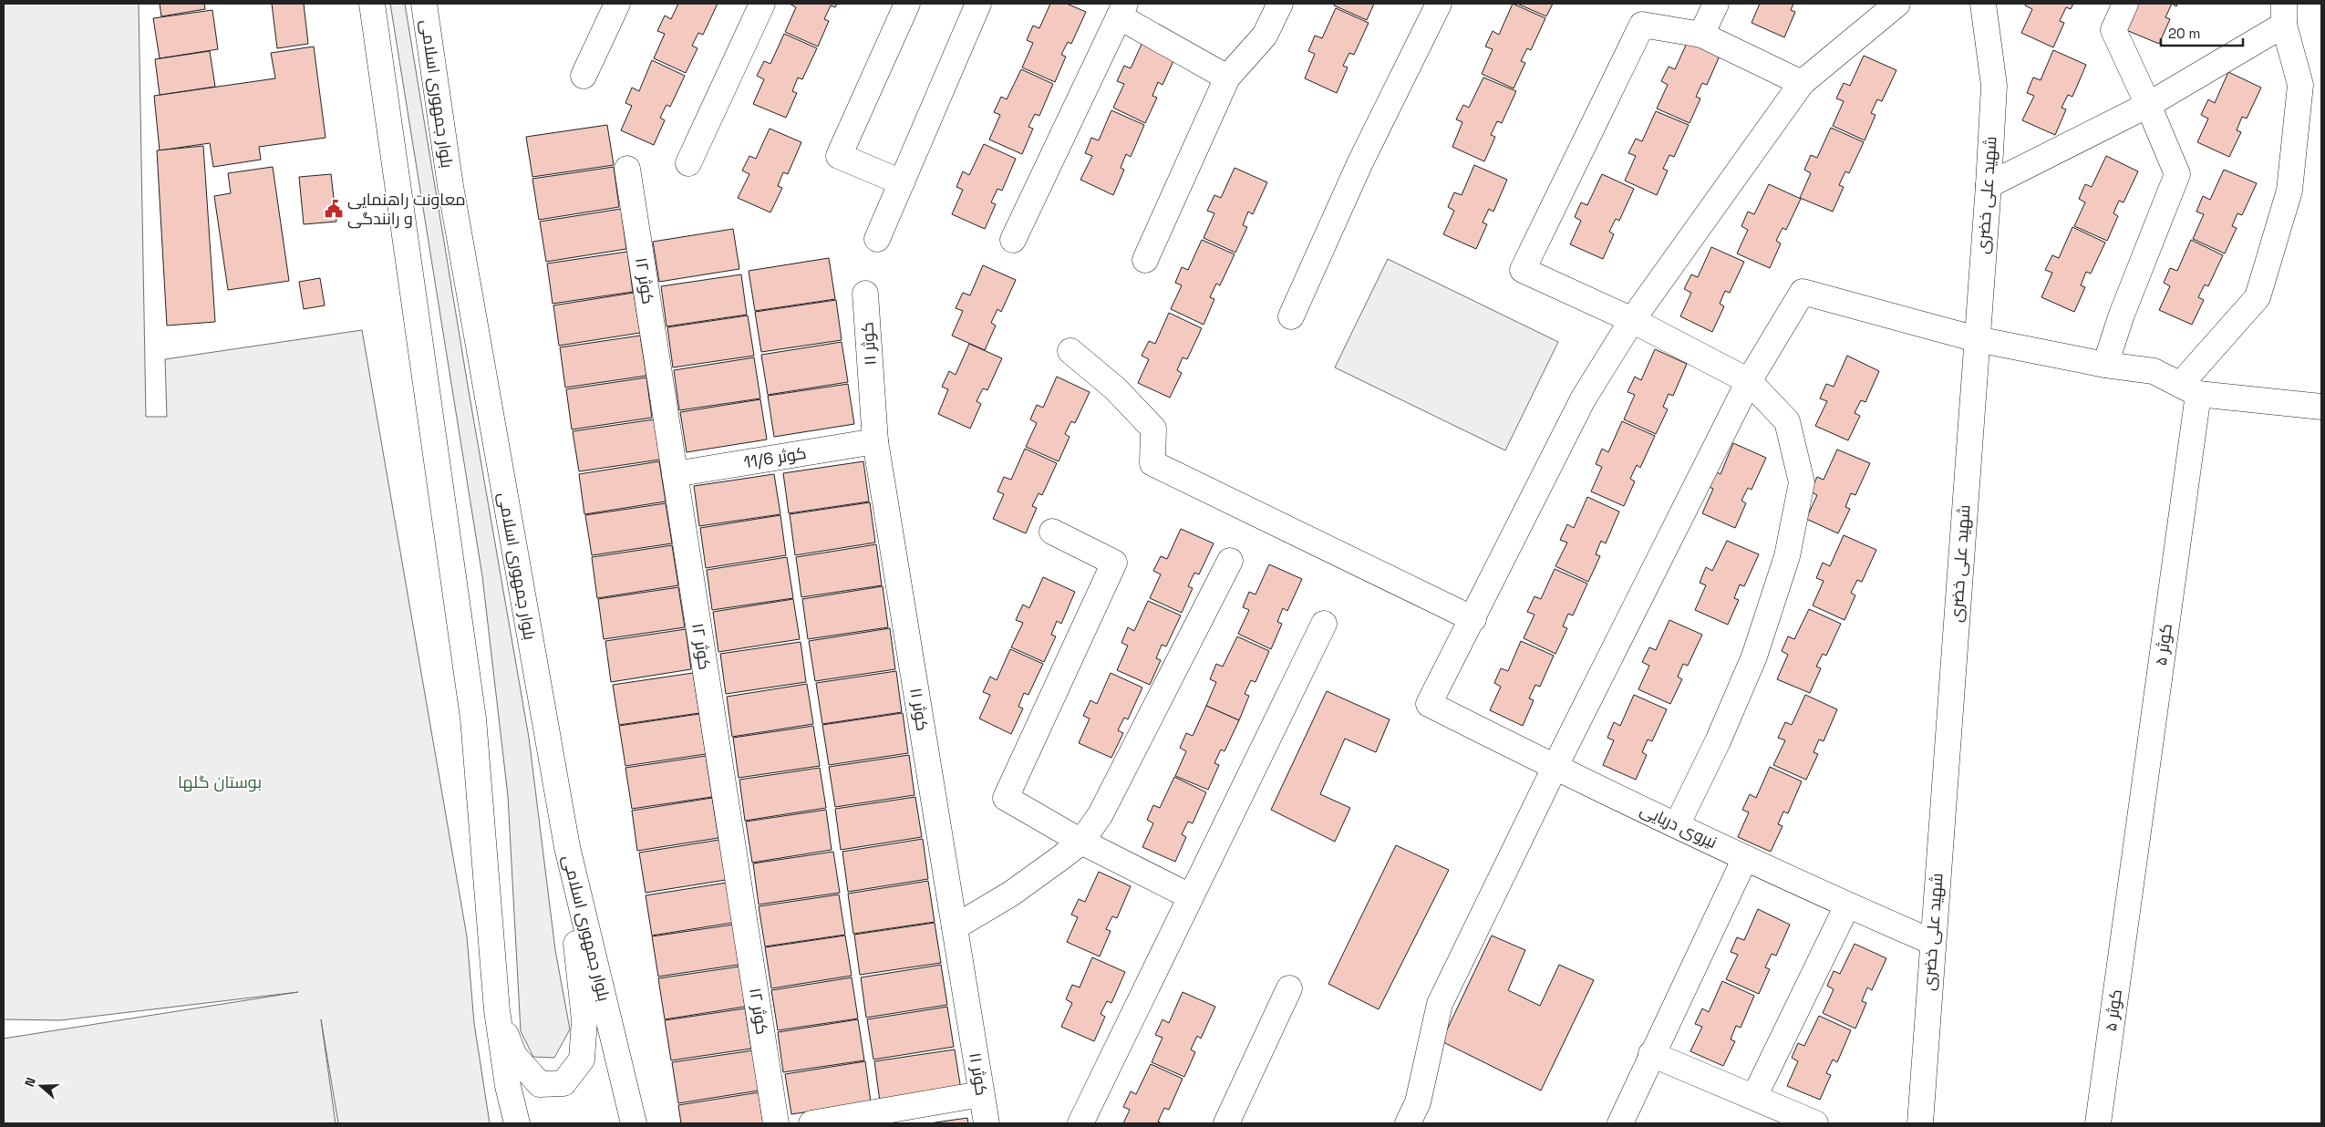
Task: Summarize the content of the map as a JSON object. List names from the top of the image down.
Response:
{
  "streets": {
    "street": [
      "بلوار جمهوری اسلامی",
      "شهید علی خضری",
      "کوثر ۱۲",
      "کوثر ۱۱",
      "کوثر 11/6",
      "کوثر ۵",
      "نیروی دریایی"
    ]
  },
  "crossings": [
    ["شهید علی خضری", "نیروی دریایی"],
    ["کوثر ۱۲", "کوثر 11/6"],
    ["کوثر ۱۱", "کوثر 11/6"]
  ],
  "parks": ["بوستان گلها"],
  "places": {
    "public building": ["معاونت راهنمایی و رانندگی"]
  },
  "scale_bar": "20 m",
  "north": "left"
}
